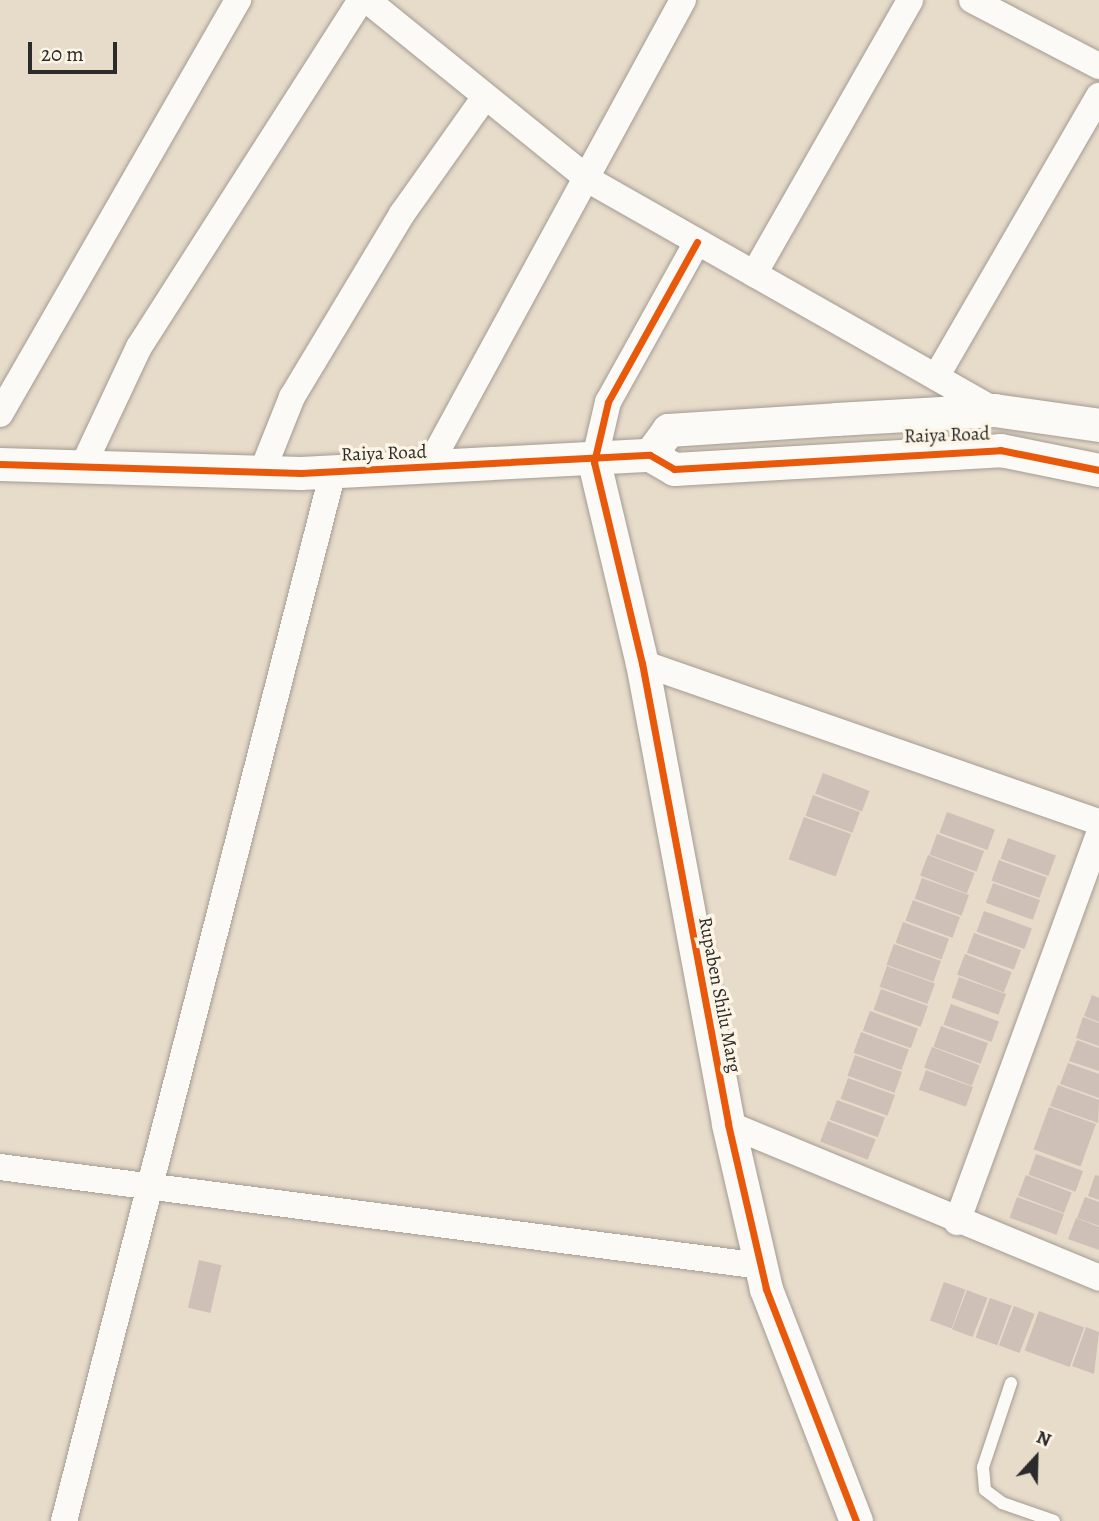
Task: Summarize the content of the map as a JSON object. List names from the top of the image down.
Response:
{
  "streets": {
    "street": ["Raiya Road", "Rupaben Shilu Marg"]
  },
  "crossings": [
    ["Raiya Road", "Rupaben Shilu Marg"]
  ],
  "scale_bar": "20 m",
  "north": "top"
}
